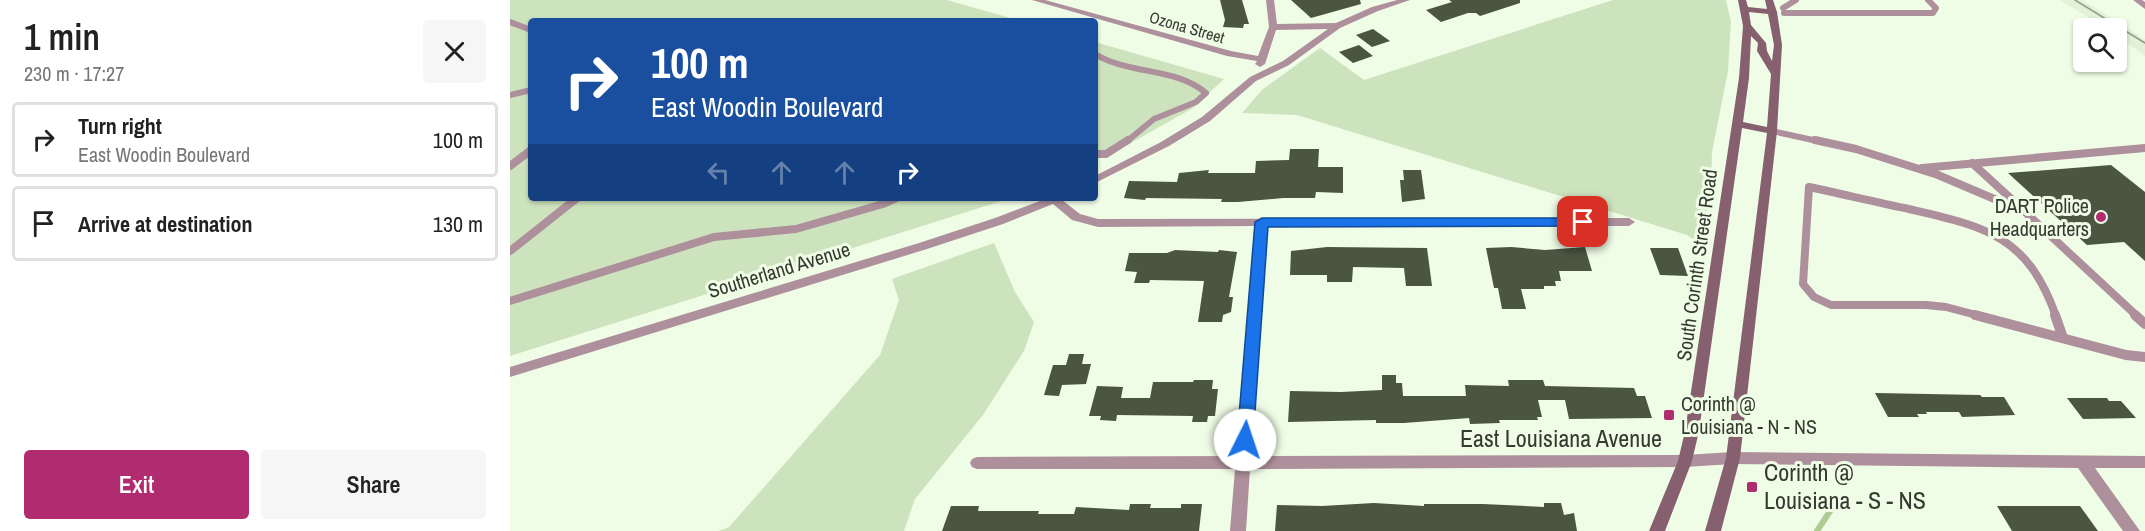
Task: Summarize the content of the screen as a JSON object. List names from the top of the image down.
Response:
{
  "streets": {
    "main road": ["South Corinth Street Road"],
    "street": ["Ozona Street", "Southerland Avenue", "East Louisiana Avenue"]
  },
  "crossings": [
    ["South Corinth Street Road", "East Louisiana Avenue"]
  ],
  "places": {
    "other": ["DART Police Headquarters"],
    "transit": ["Corinth @ Louisiana - N - NS", "Corinth @ Louisiana - S - NS"]
  },
  "page": {
    "heading": ["1 min", "230 m · 17:27"],
    "turn": ["100 m", "East Woodin Boulevard"],
    "list": [
      {
        "name": "Turn right",
        "note": "East Woodin Boulevard",
        "value": "100 m"
      },
      {
        "name": "Arrive at destination",
        "value": "130 m"
      }
    ],
    "buttons": ["Exit", "Share"]
  }
}
